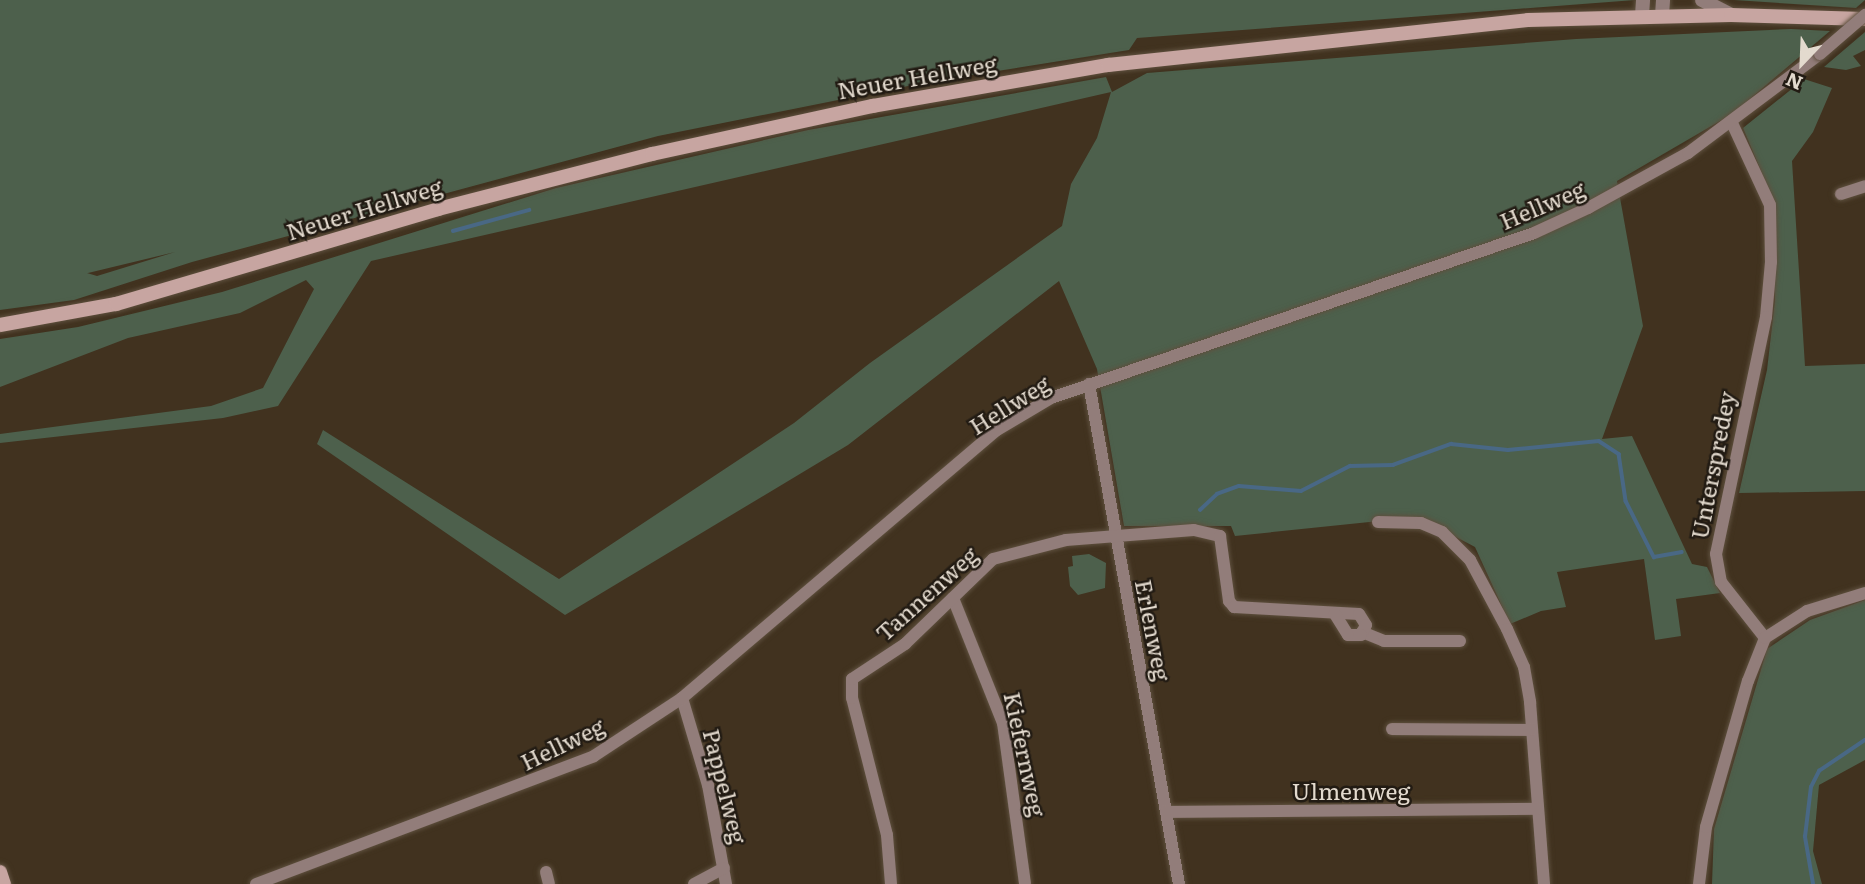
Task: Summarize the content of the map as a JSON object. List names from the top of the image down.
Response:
{
  "streets": {
    "main road": ["Neuer Hellweg"],
    "street": [
      "Hellweg",
      "Unterspredey",
      "Tannenweg",
      "Erlenweg",
      "Kiefernweg",
      "Pappelweg",
      "Ulmenweg"
    ]
  },
  "crossings": [
    ["Neuer Hellweg", "Hellweg"],
    ["Hellweg", "Unterspredey"],
    ["Hellweg", "Erlenweg"],
    ["Hellweg", "Pappelweg"],
    ["Tannenweg", "Erlenweg"],
    ["Tannenweg", "Kiefernweg"],
    ["Erlenweg", "Ulmenweg"]
  ],
  "north": "bottom left"
}
